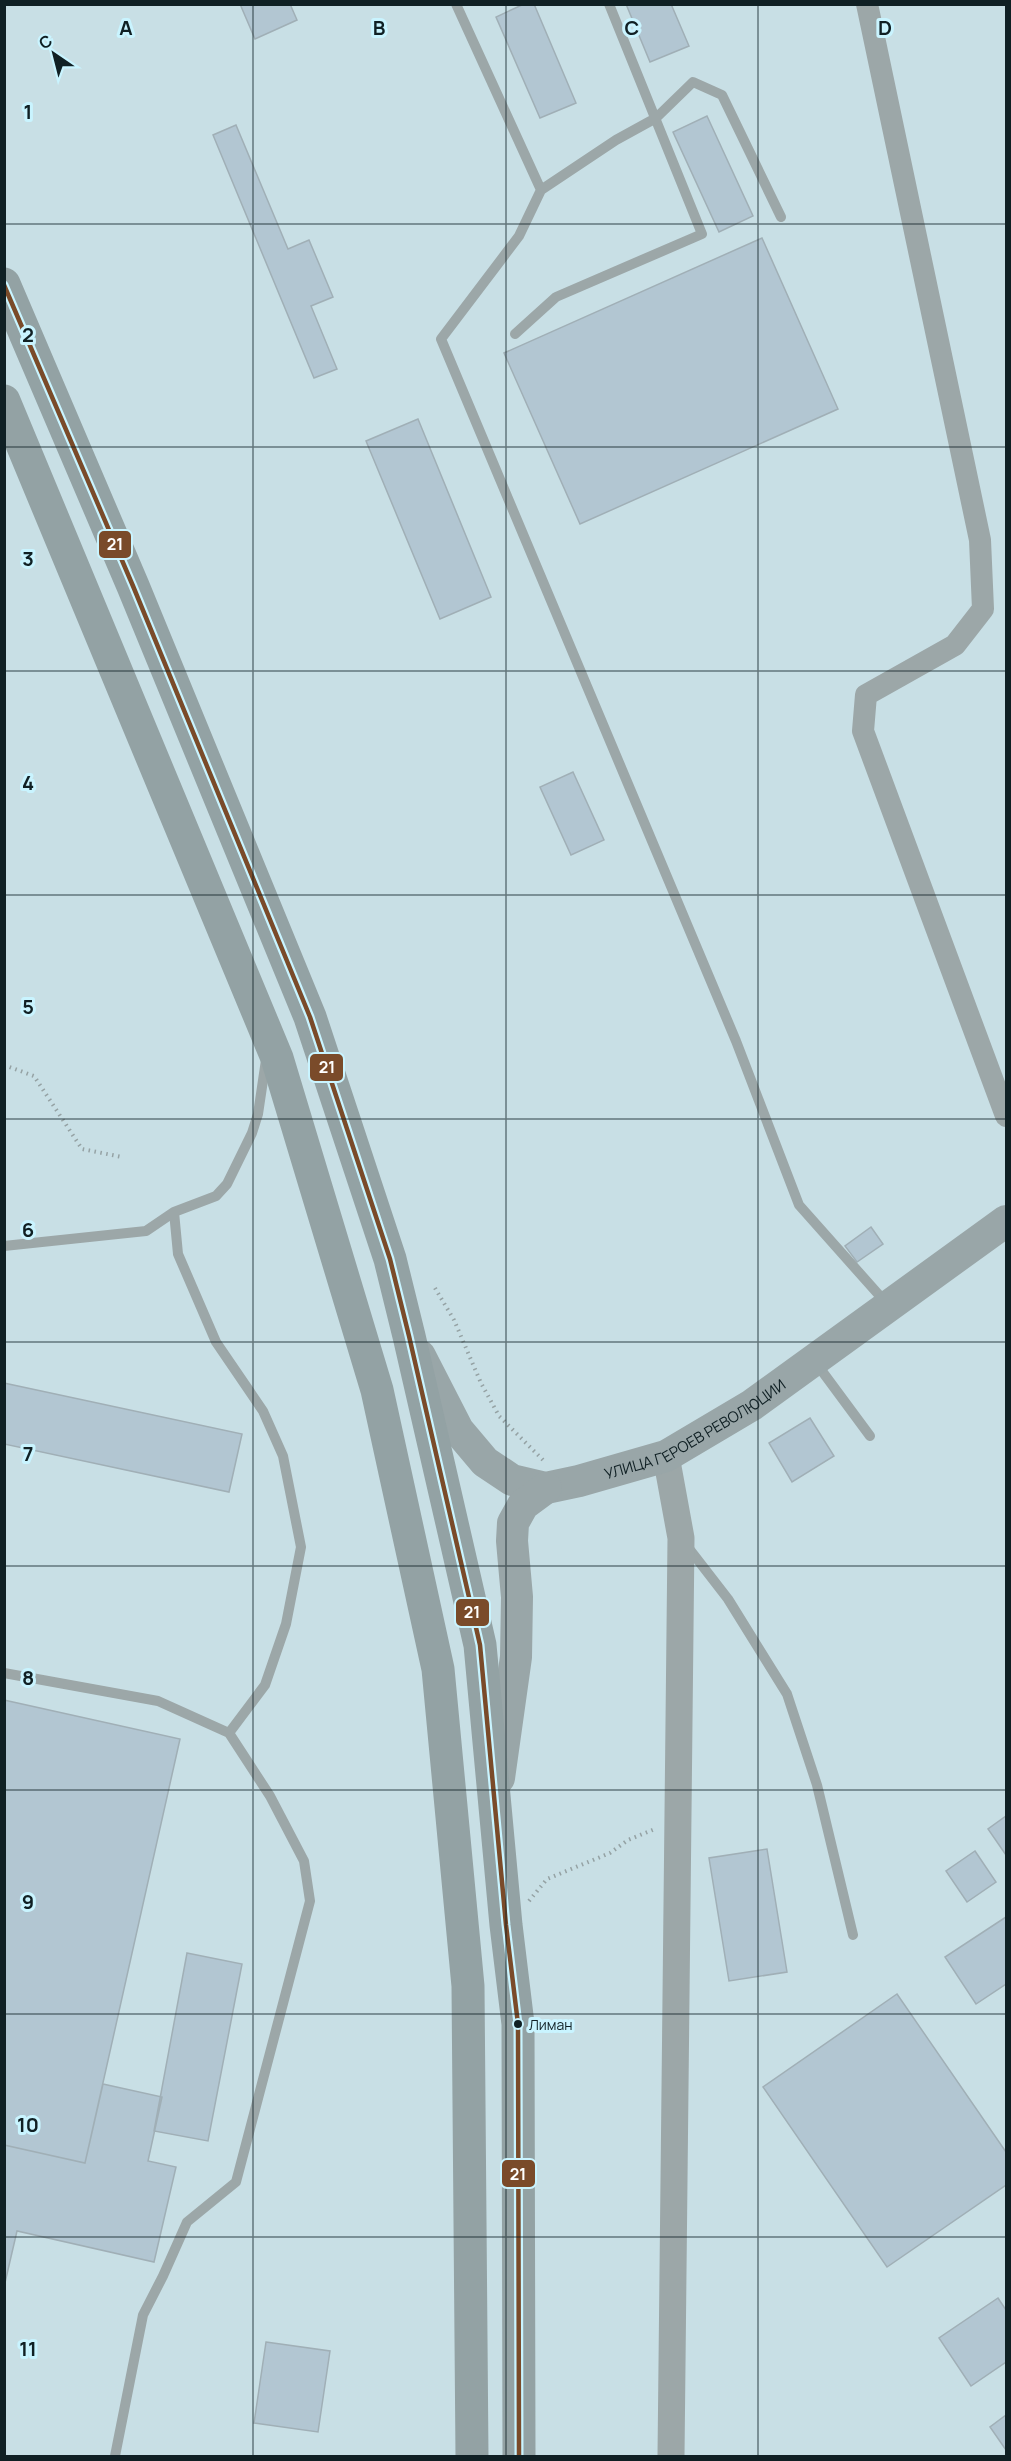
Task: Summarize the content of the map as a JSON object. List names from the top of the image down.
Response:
{
  "streets": {
    "main road": ["УЛИЦА ГЕРОЕВ РЕВОЛЮЦИИ"]
  },
  "places": ["Лиман"],
  "lines": ["transit line 21"],
  "north": "top left",
  "grid": {
    "columns": [
      "A",
      "B",
      "C",
      "D"
    ],
    "rows": [
      "1",
      "2",
      "3",
      "4",
      "5",
      "6",
      "7",
      "8",
      "9",
      "10",
      "11"
    ]
  }
}
